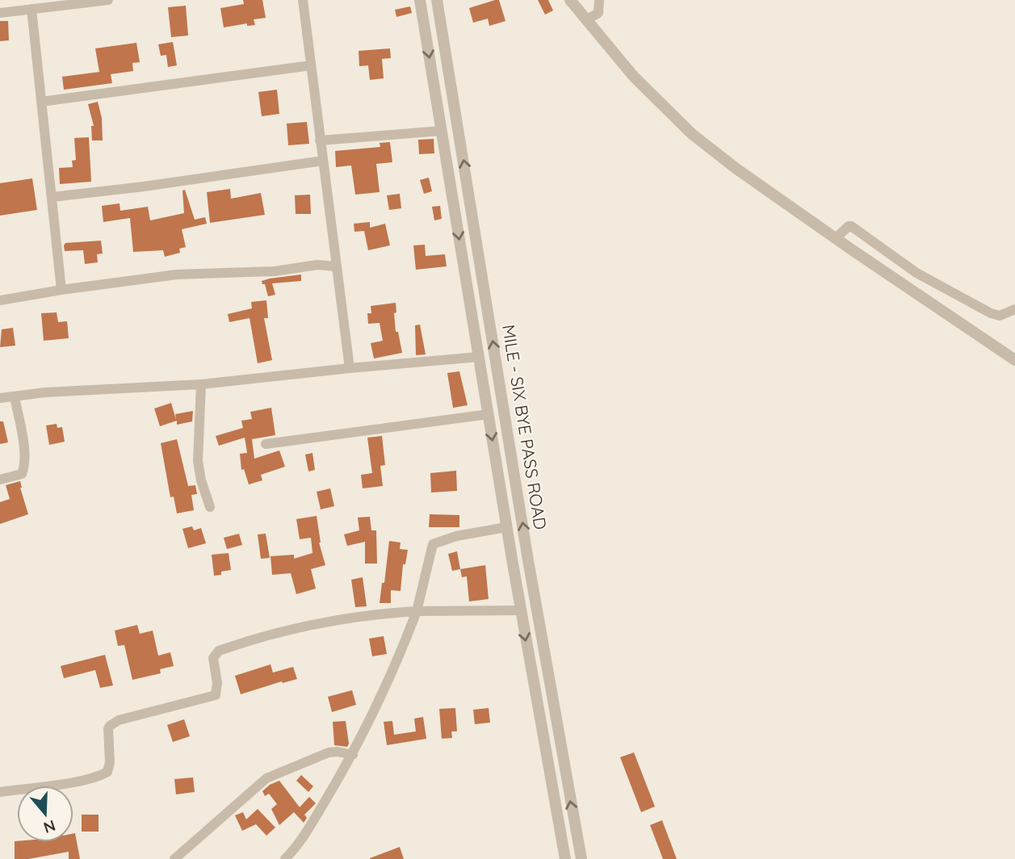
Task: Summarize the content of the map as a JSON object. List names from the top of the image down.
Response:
{
  "streets": {
    "street": ["MILE - SIX BYE PASS ROAD"]
  },
  "north": "bottom"
}
